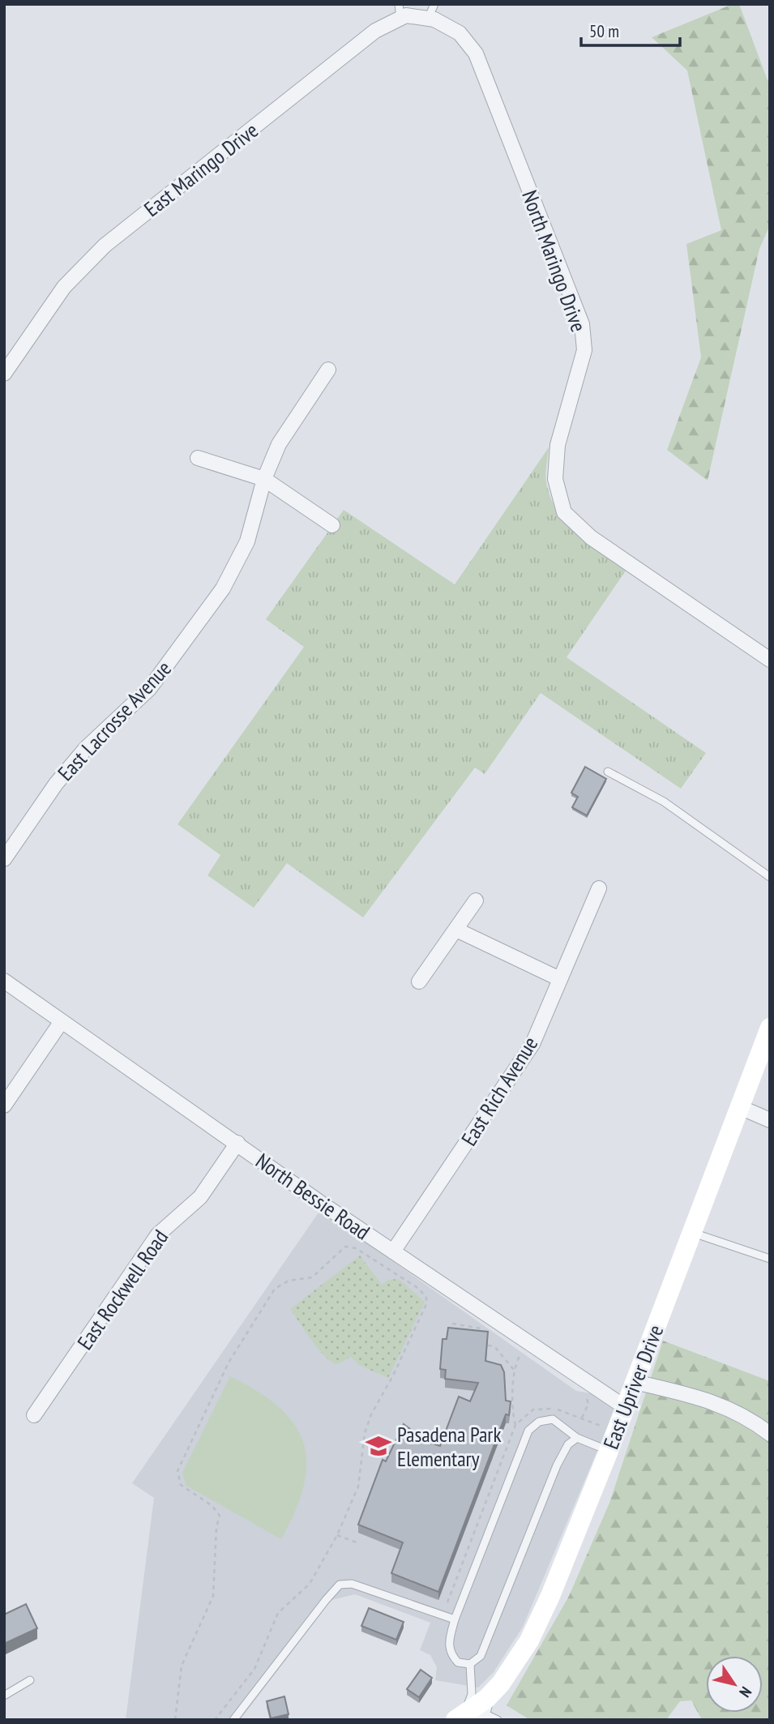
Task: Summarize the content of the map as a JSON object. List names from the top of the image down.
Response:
{
  "streets": {
    "main road": ["East Upriver Drive"],
    "street": [
      "East Maringo Drive",
      "North Maringo Drive",
      "East Lacrosse Avenue",
      "East Rich Avenue",
      "North Bessie Road",
      "East Rockwell Road"
    ]
  },
  "crossings": [
    ["East Maringo Drive", "North Maringo Drive"],
    ["East Rich Avenue", "North Bessie Road"],
    ["North Bessie Road", "East Rockwell Road"],
    ["North Bessie Road", "East Upriver Drive"]
  ],
  "places": {
    "school or university": ["Pasadena Park Elementary"]
  },
  "scale_bar": "50 m",
  "north": "bottom right"
}
